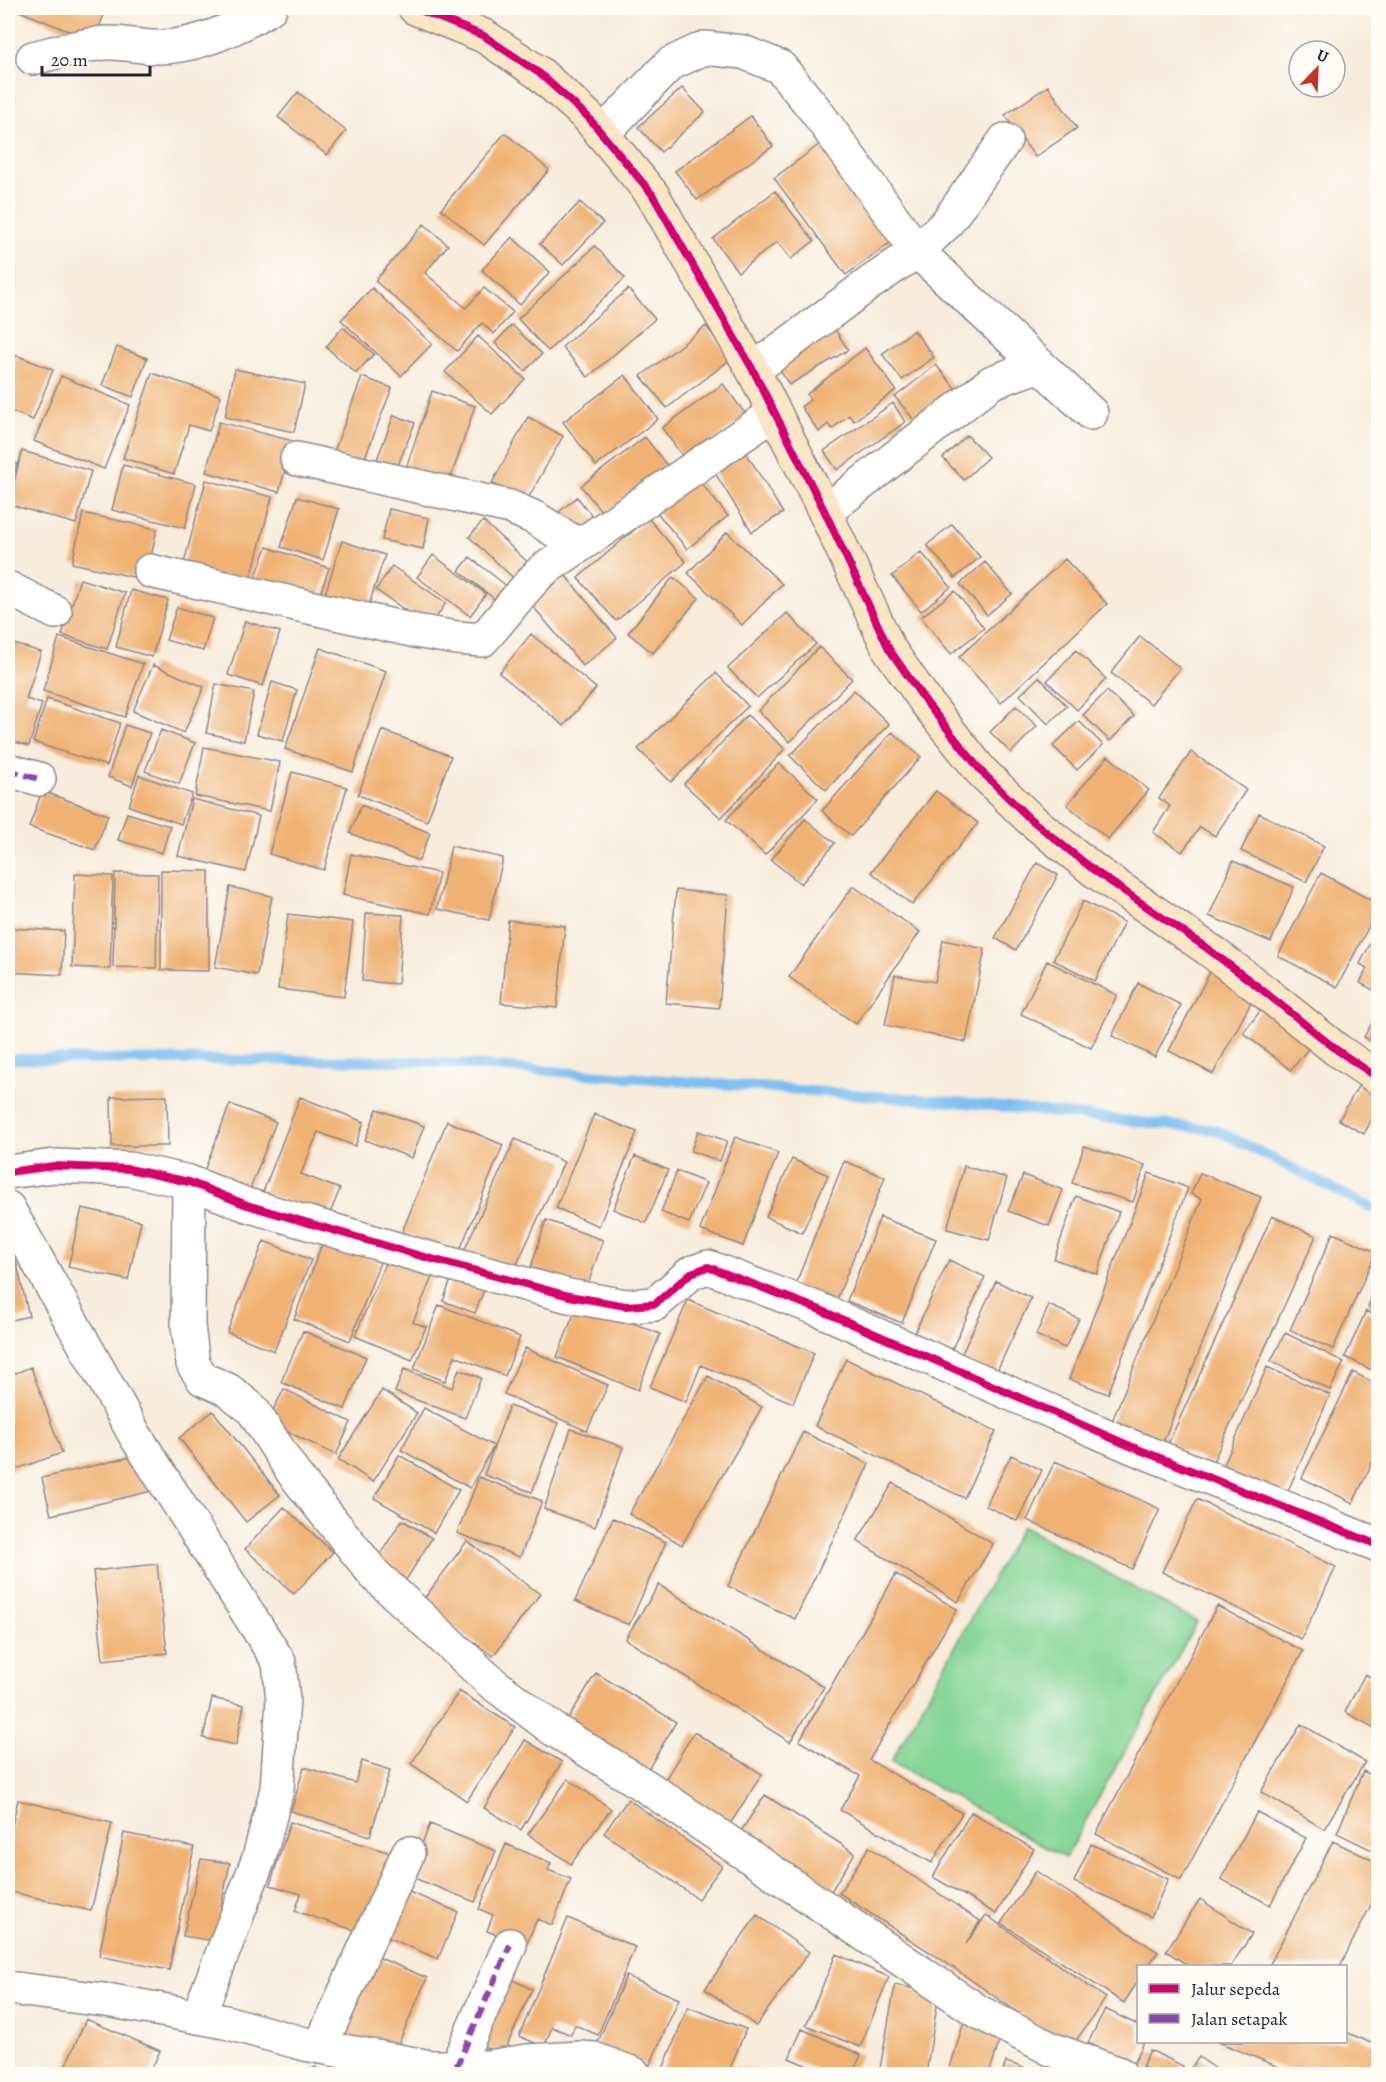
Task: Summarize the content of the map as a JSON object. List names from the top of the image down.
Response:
{
  "legend": ["Jalur sepeda", "Jalan setapak"],
  "scale_bar": "20 m",
  "north": "top right"
}
